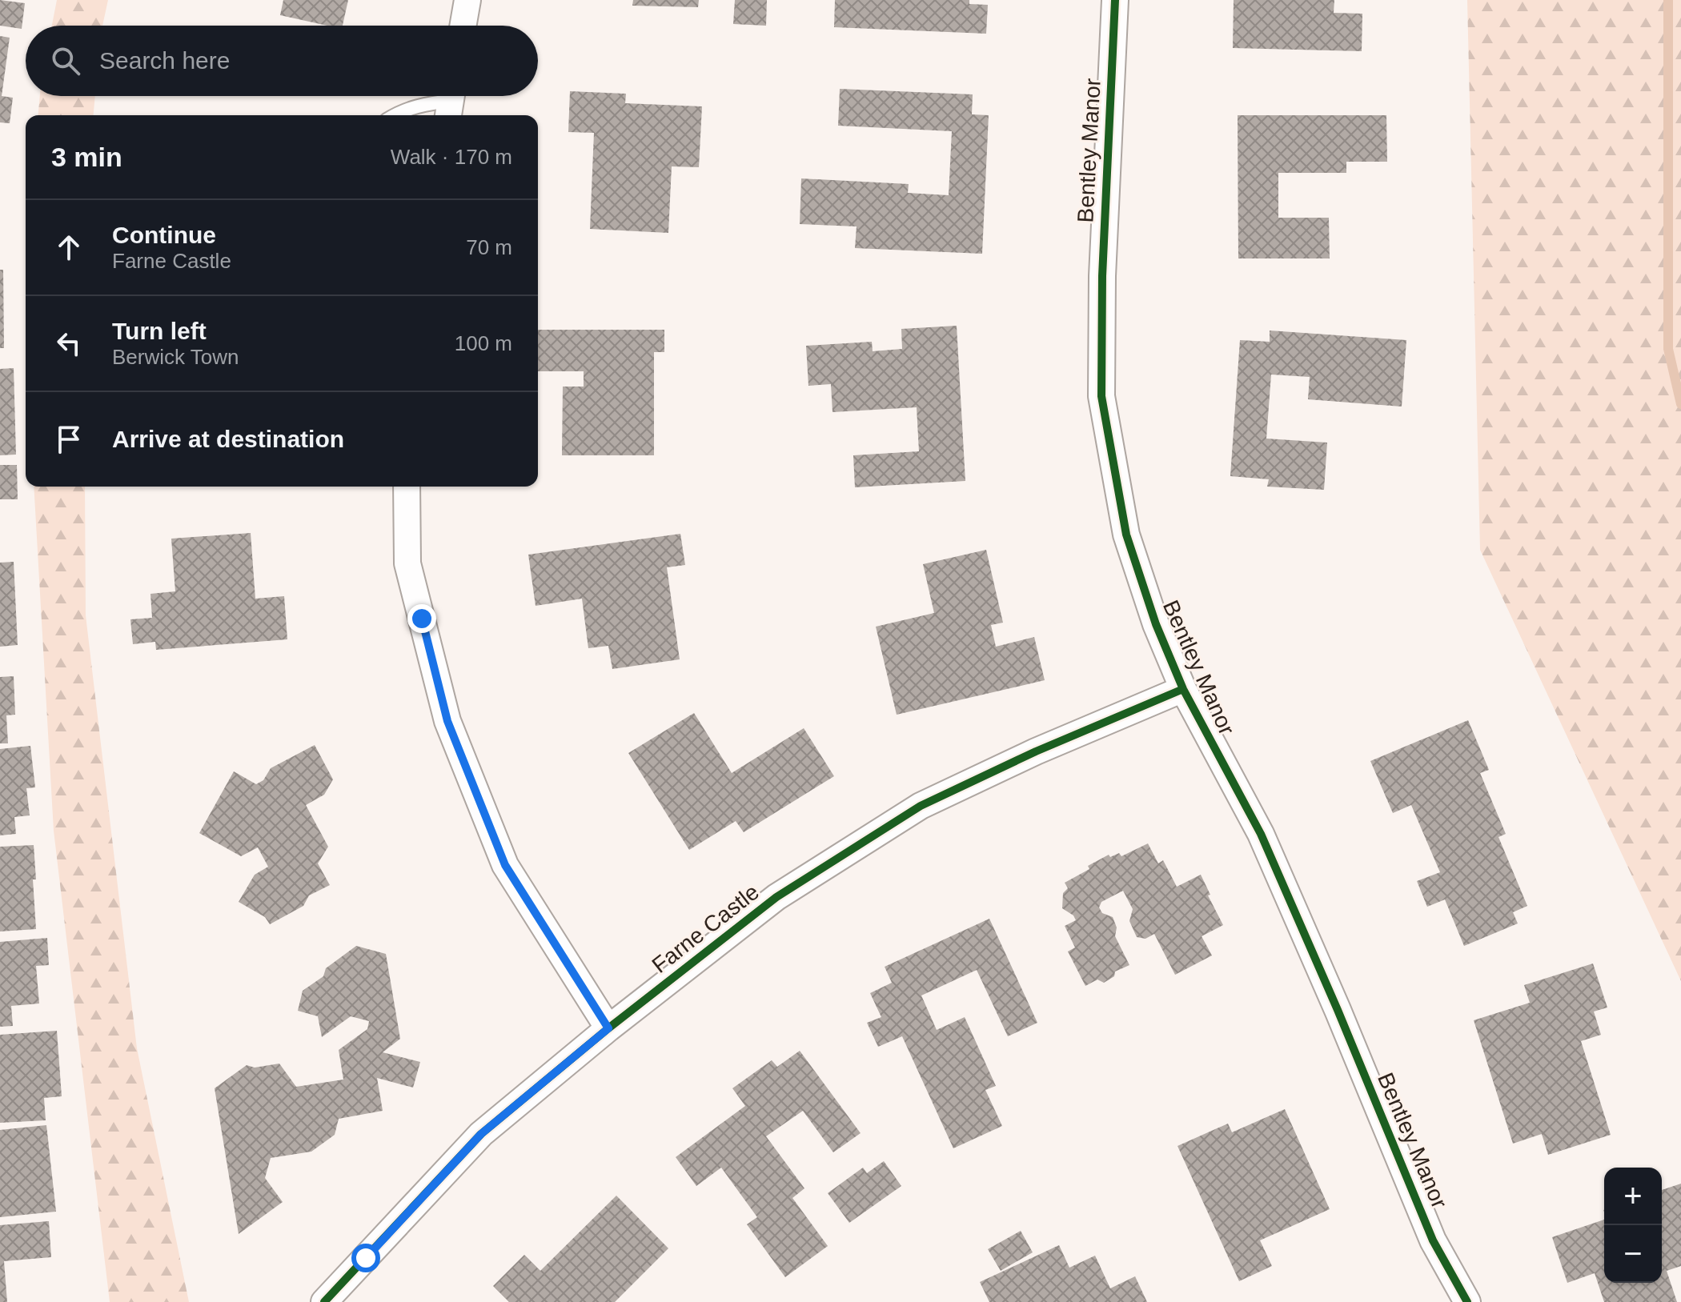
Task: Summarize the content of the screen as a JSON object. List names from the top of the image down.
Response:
{
  "streets": {
    "street": ["Bentley Manor", "Farne Castle"]
  },
  "crossings": [
    ["Bentley Manor", "Farne Castle"]
  ],
  "page": {
    "search": "Search here",
    "heading": ["3 min", "Walk · 170 m"],
    "list": [
      ["Continue", "Farne Castle", "70 m"],
      ["Turn left", "Berwick Town", "100 m"],
      "Arrive at destination"
    ],
    "map_buttons": ["+", "−"]
  }
}
